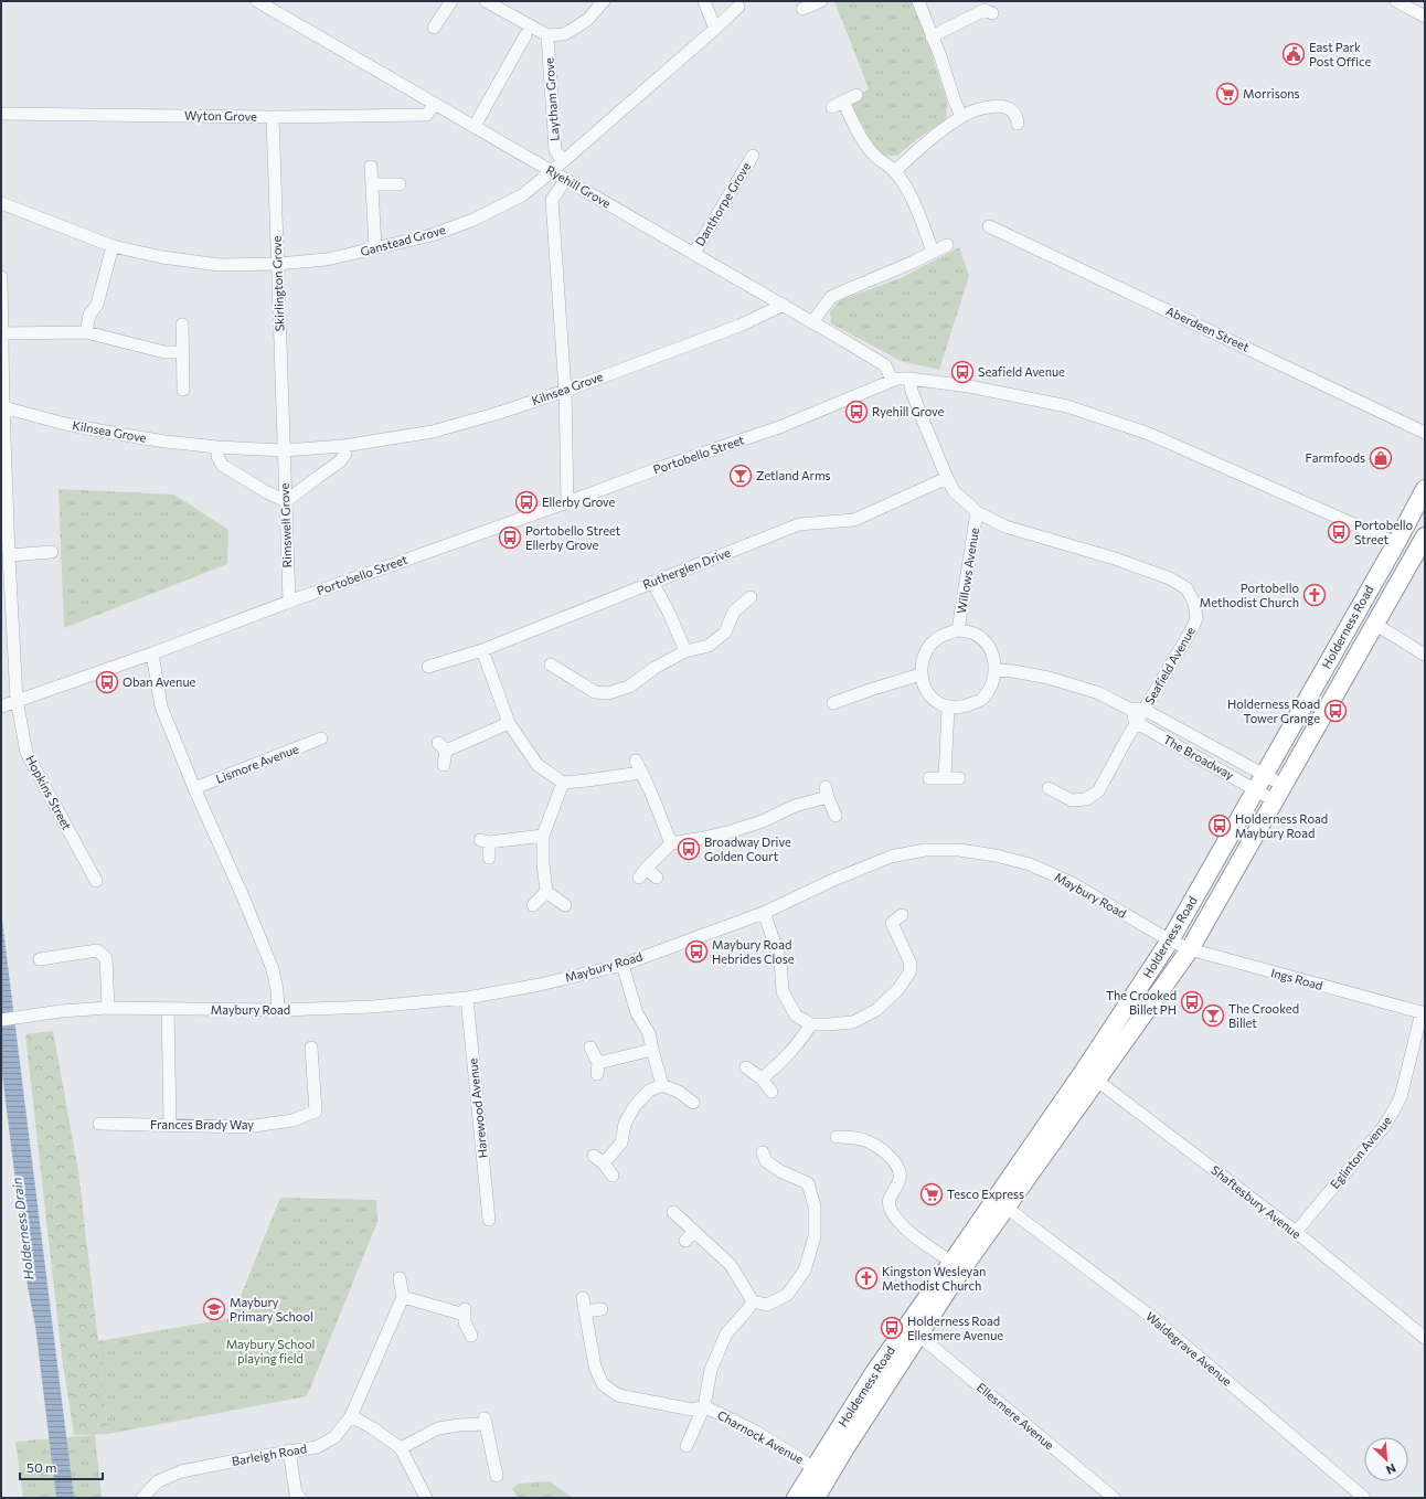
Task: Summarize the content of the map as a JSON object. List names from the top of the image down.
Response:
{
  "streets": {
    "highway": ["Holderness Road"],
    "street": [
      "Laytham Grove",
      "Wyton Grove",
      "Ryehill Grove",
      "Danthorpe Grove",
      "Ganstead Grove",
      "Skirlington Grove",
      "Aberdeen Street",
      "Kilnsea Grove",
      "Portobello Street",
      "Rimswell Grove",
      "Rutherglen Drive",
      "Willows Avenue",
      "Seafield Avenue",
      "The Broadway",
      "Lismore Avenue",
      "Hopkins Street",
      "Maybury Road",
      "Ings Road",
      "Harewood Avenue",
      "Frances Brady Way",
      "Eglinton Avenue",
      "Shaftesbury Avenue",
      "Waldegrave Avenue",
      "Ellesmere Avenue",
      "Charnock Avenue",
      "Barleigh Road"
    ]
  },
  "crossings": [
    ["Laytham Grove", "Ganstead Grove"],
    ["Wyton Grove", "Ryehill Grove"],
    ["Wyton Grove", "Skirlington Grove"],
    ["Ryehill Grove", "Danthorpe Grove"],
    ["Ryehill Grove", "Ganstead Grove"],
    ["Ryehill Grove", "Kilnsea Grove"],
    ["Ryehill Grove", "Portobello Street"],
    ["Ganstead Grove", "Skirlington Grove"],
    ["Skirlington Grove", "Kilnsea Grove"],
    ["Skirlington Grove", "Rimswell Grove"],
    ["Kilnsea Grove", "Rimswell Grove"],
    ["Kilnsea Grove", "Hopkins Street"],
    ["Portobello Street", "Rimswell Grove"],
    ["Portobello Street", "Holderness Road"],
    ["Portobello Street", "Seafield Avenue"],
    ["Portobello Street", "Hopkins Street"],
    ["Rutherglen Drive", "Seafield Avenue"],
    ["Willows Avenue", "Seafield Avenue"],
    ["Willows Avenue", "The Broadway"],
    ["Holderness Road", "The Broadway"],
    ["Holderness Road", "Maybury Road"],
    ["Holderness Road", "Ings Road"],
    ["Holderness Road", "Shaftesbury Avenue"],
    ["Holderness Road", "Waldegrave Avenue"],
    ["Holderness Road", "Ellesmere Avenue"],
    ["Holderness Road", "Charnock Avenue"],
    ["Seafield Avenue", "The Broadway"],
    ["Maybury Road", "Ings Road"],
    ["Maybury Road", "Harewood Avenue"],
    ["Ings Road", "Eglinton Avenue"],
    ["Eglinton Avenue", "Shaftesbury Avenue"]
  ],
  "water": ["Holderness Drain"],
  "parks": ["Maybury School playing field"],
  "places": {
    "public building": ["East Park Post Office"],
    "supermarket": ["Morrisons", "Tesco Express"],
    "bus stop": [
      "Seafield Avenue",
      "Ryehill Grove",
      "Ellerby Grove",
      "Portobello Street",
      "Portobello Street Ellerby Grove",
      "Oban Avenue",
      "Holderness Road Tower Grange",
      "Holderness Road Maybury Road",
      "Broadway Drive Golden Court",
      "Maybury Road Hebrides Close",
      "The Crooked Billet PH",
      "Holderness Road Ellesmere Avenue"
    ],
    "shop": ["Farmfoods"],
    "bar": ["Zetland Arms", "The Crooked Billet"],
    "church": ["Portobello Methodist Church", "Kingston Wesleyan Methodist Church"],
    "school or university": ["Maybury Primary School"]
  },
  "scale_bar": "50 m",
  "north": "bottom right"
}
